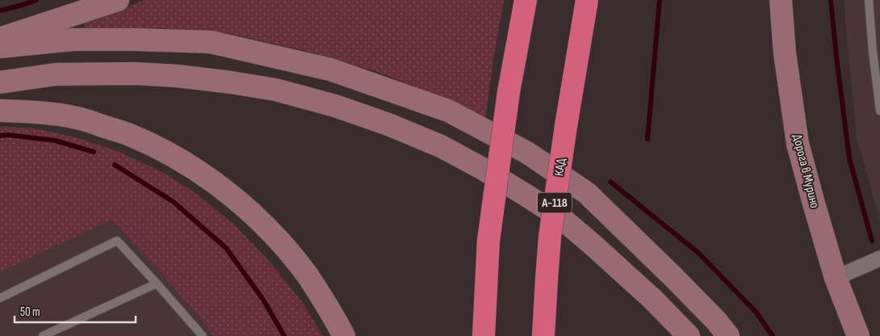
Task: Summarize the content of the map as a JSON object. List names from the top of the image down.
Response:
{
  "streets": {
    "highway": ["КАД", "А-118"],
    "main road": ["Дорога в Мурино"]
  },
  "scale_bar": "50 m"
}
